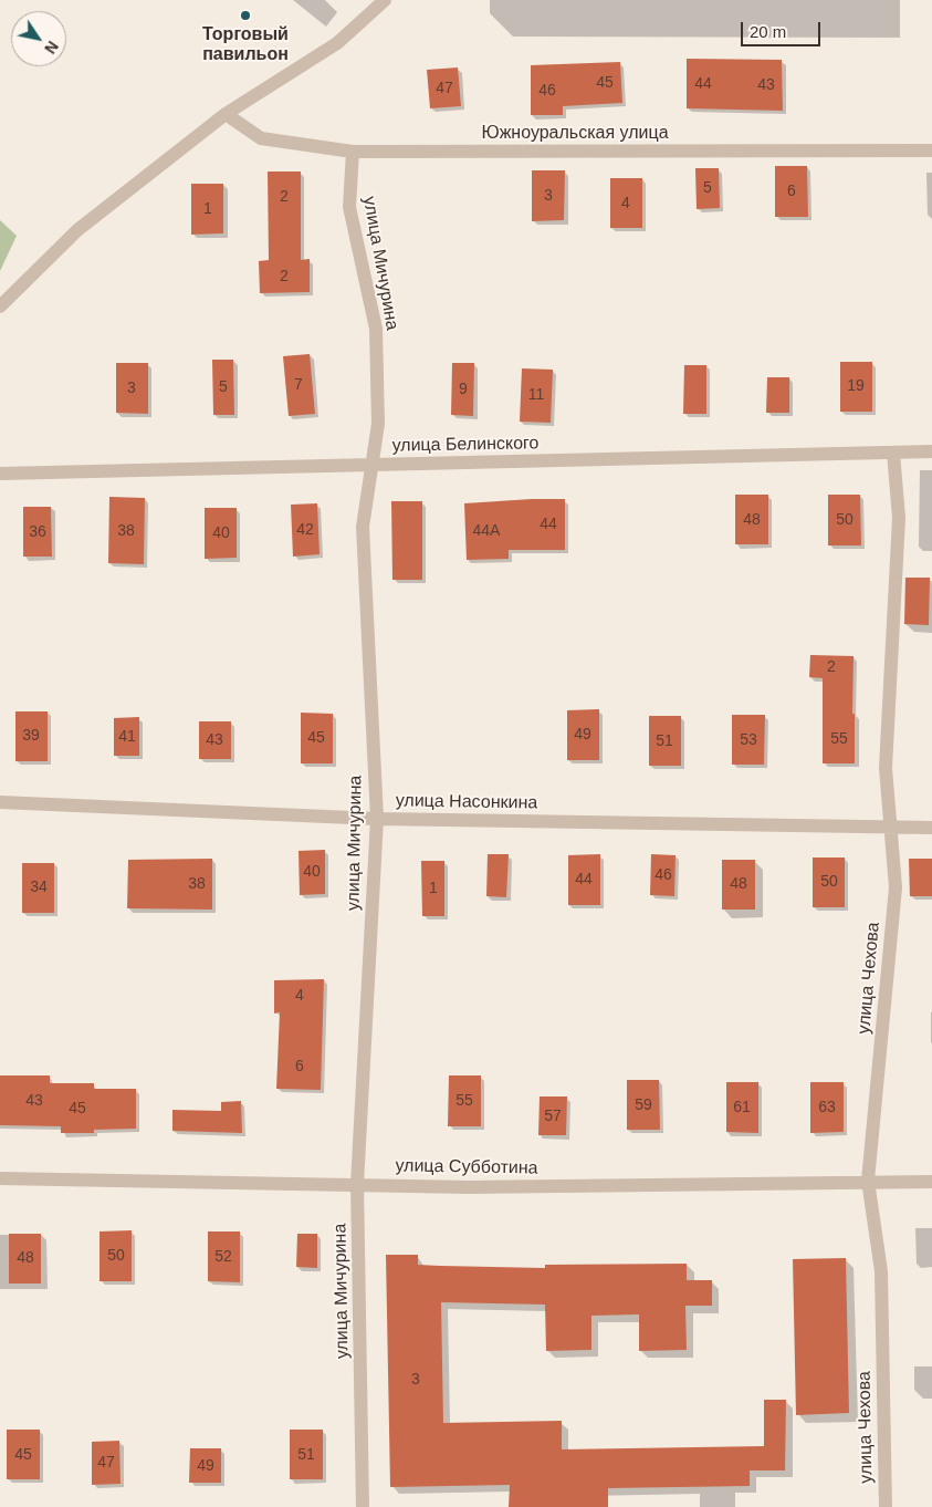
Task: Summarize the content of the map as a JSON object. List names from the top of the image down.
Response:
{
  "streets": {
    "street": [
      "Южноуральская улица",
      "улица Мичурина",
      "улица Белинского",
      "улица Насонкина",
      "улица Чехова",
      "улица Субботина"
    ]
  },
  "crossings": [
    ["Южноуральская улица", "улица Мичурина"],
    ["улица Мичурина", "улица Белинского"],
    ["улица Мичурина", "улица Насонкина"],
    ["улица Мичурина", "улица Субботина"],
    ["улица Белинского", "улица Чехова"],
    ["улица Насонкина", "улица Чехова"],
    ["улица Чехова", "улица Субботина"]
  ],
  "places": ["Торговый павильон"],
  "house_numbers": [
    "45",
    "44",
    "43",
    "47",
    "46",
    "5",
    "6",
    "3",
    "2",
    "4",
    "1",
    "2",
    "7",
    "19",
    "5",
    "3",
    "9",
    "11",
    "48",
    "50",
    "44",
    "42",
    "38",
    "44А",
    "36",
    "40",
    "2",
    "49",
    "39",
    "41",
    "45",
    "55",
    "43",
    "53",
    "51",
    "40",
    "46",
    "44",
    "50",
    "38",
    "48",
    "34",
    "1",
    "4",
    "6",
    "43",
    "55",
    "59",
    "61",
    "63",
    "45",
    "57",
    "50",
    "52",
    "48",
    "3",
    "45",
    "51",
    "47",
    "49"
  ],
  "scale_bar": "20 m",
  "north": "bottom right"
}
